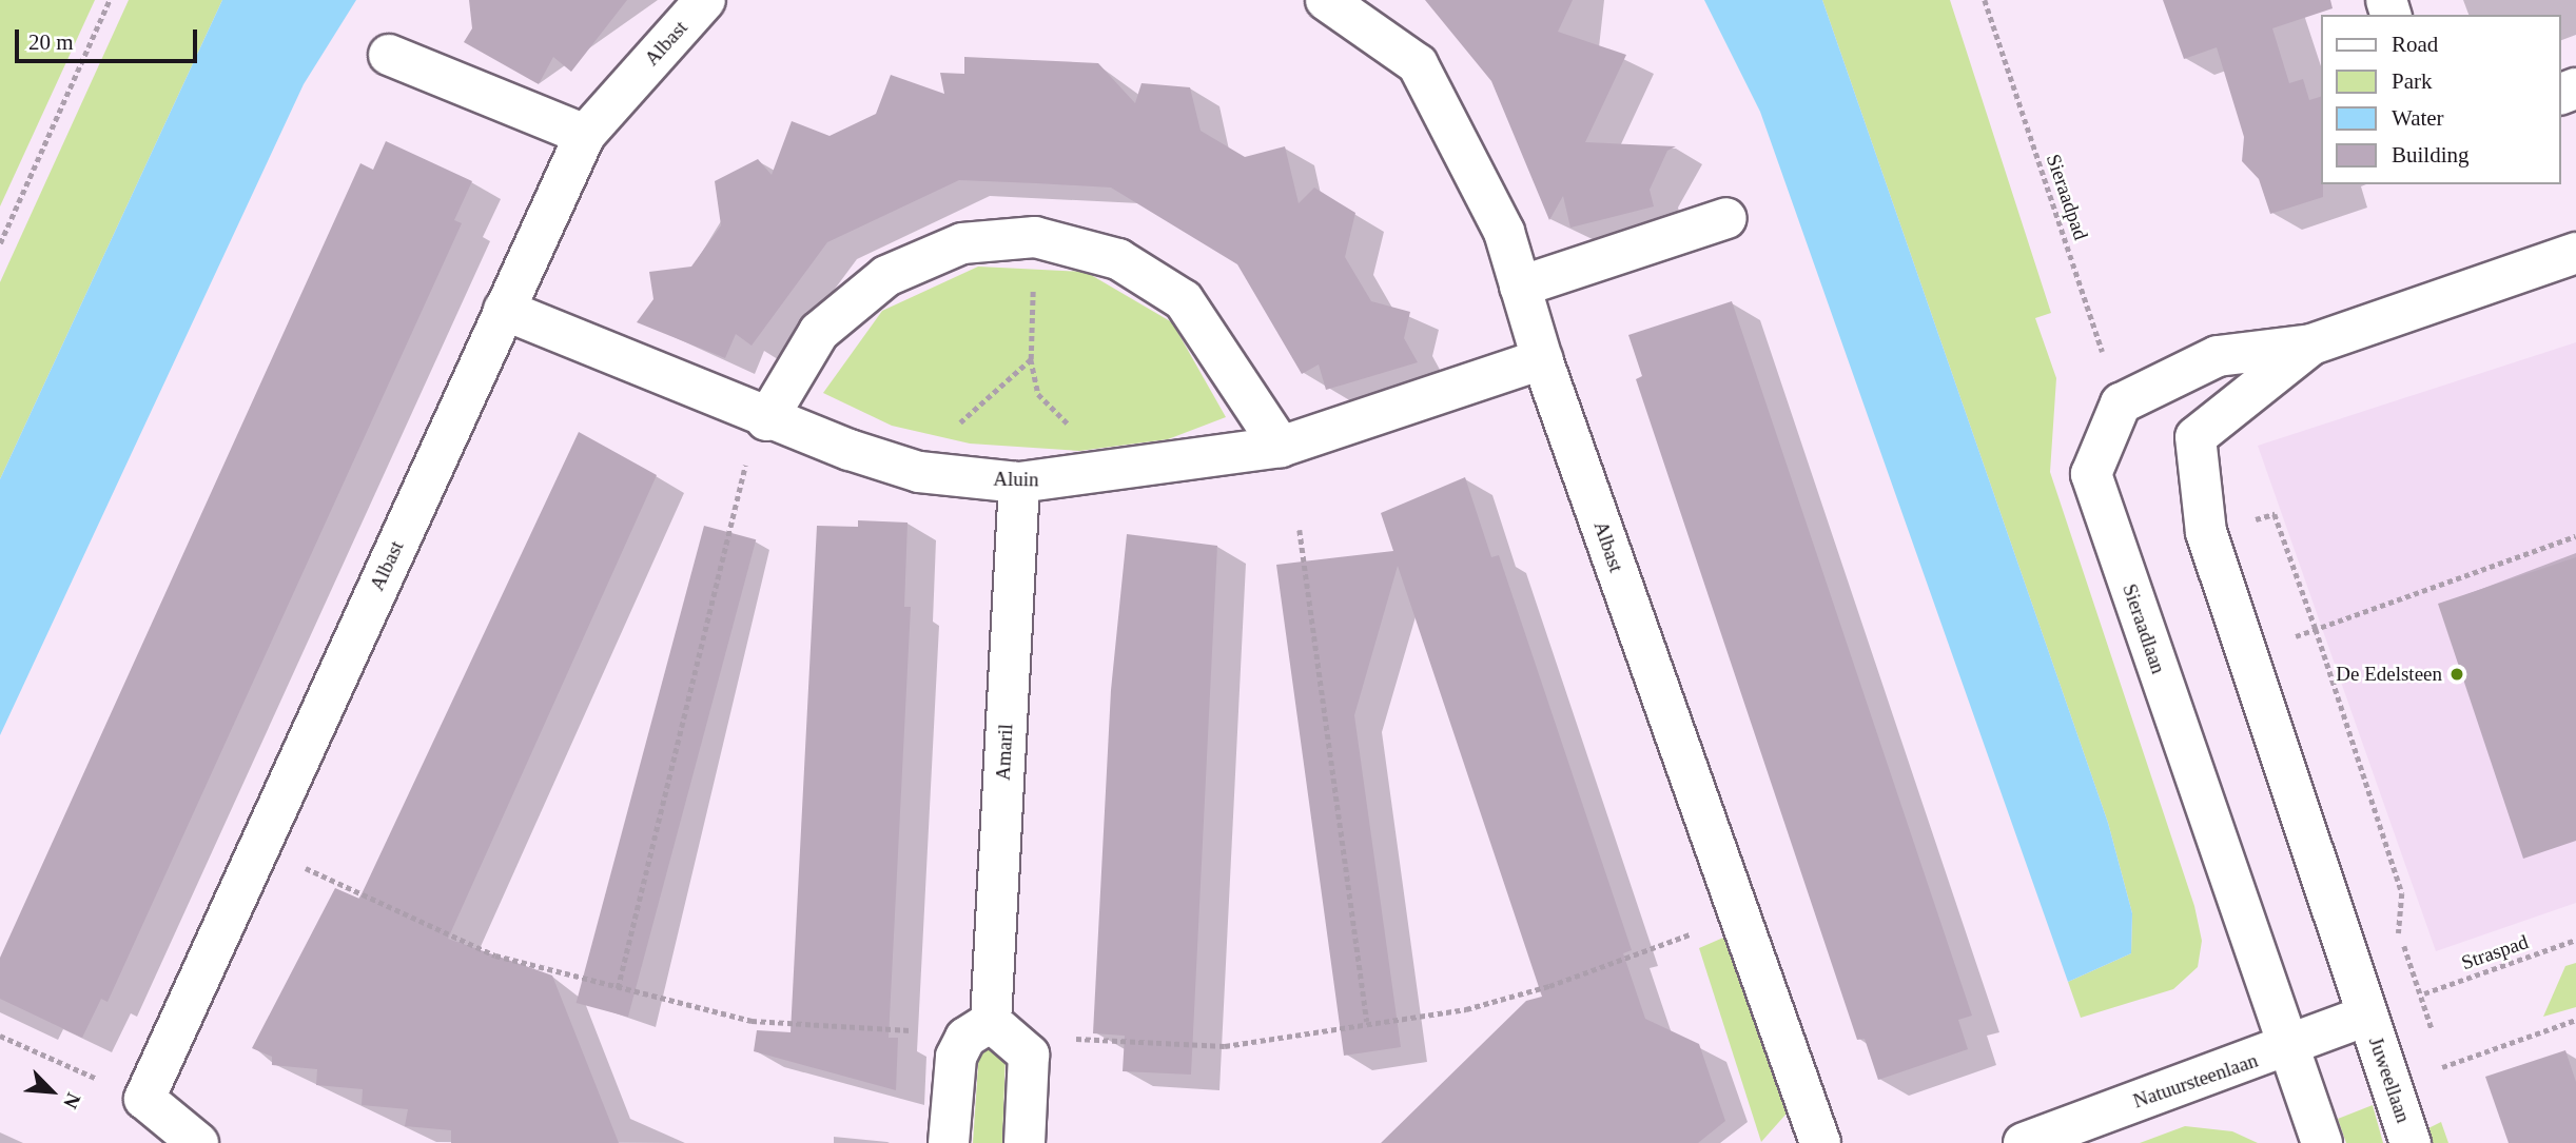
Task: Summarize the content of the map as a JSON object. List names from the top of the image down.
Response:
{
  "streets": {
    "street": [
      "Albast",
      "Aluin",
      "Sieraadlaan",
      "Amaril",
      "Juweellaan",
      "Natuursteenlaan"
    ],
    "path": ["Sieraadpad", "Straspad"]
  },
  "crossings": [
    ["Albast", "Aluin"],
    ["Sieraadpad", "Sieraadlaan"],
    ["Aluin", "Amaril"],
    ["Sieraadlaan", "Natuursteenlaan"],
    ["Juweellaan", "Natuursteenlaan"]
  ],
  "places": ["De Edelsteen"],
  "legend": [
    "Road",
    "Park",
    "Water",
    "Building"
  ],
  "scale_bar": "20 m",
  "north": "bottom right"
}
